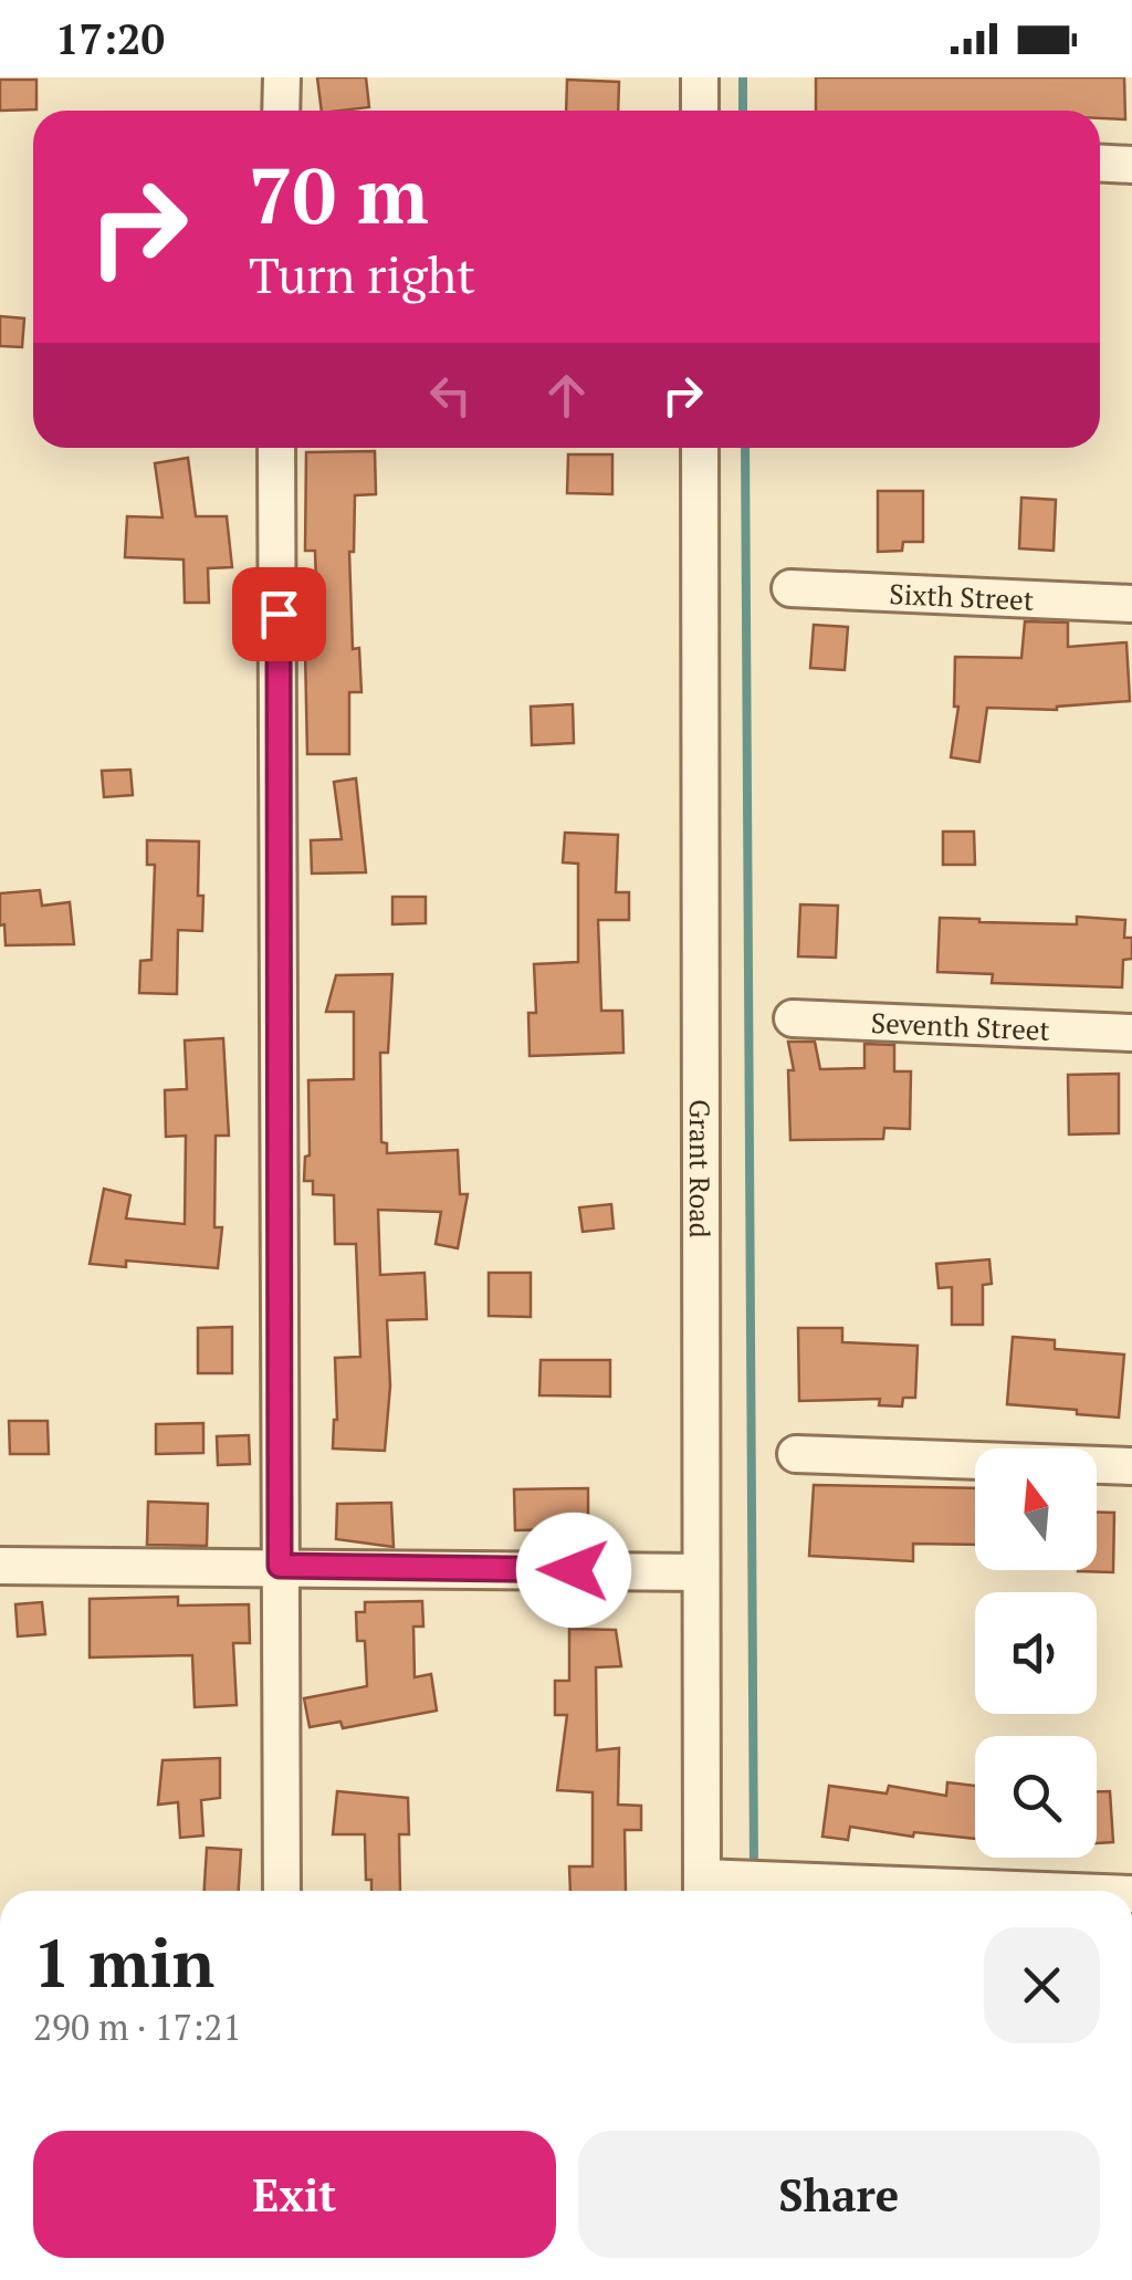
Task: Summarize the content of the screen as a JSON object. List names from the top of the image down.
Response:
{
  "streets": {
    "street": ["Sixth Street", "Seventh Street", "Grant Road"]
  },
  "north": "top",
  "page": {
    "status": "17:20",
    "turn": ["70 m", "Turn right"],
    "heading": ["1 min", "290 m · 17:21"],
    "buttons": ["Exit", "Share"]
  }
}
